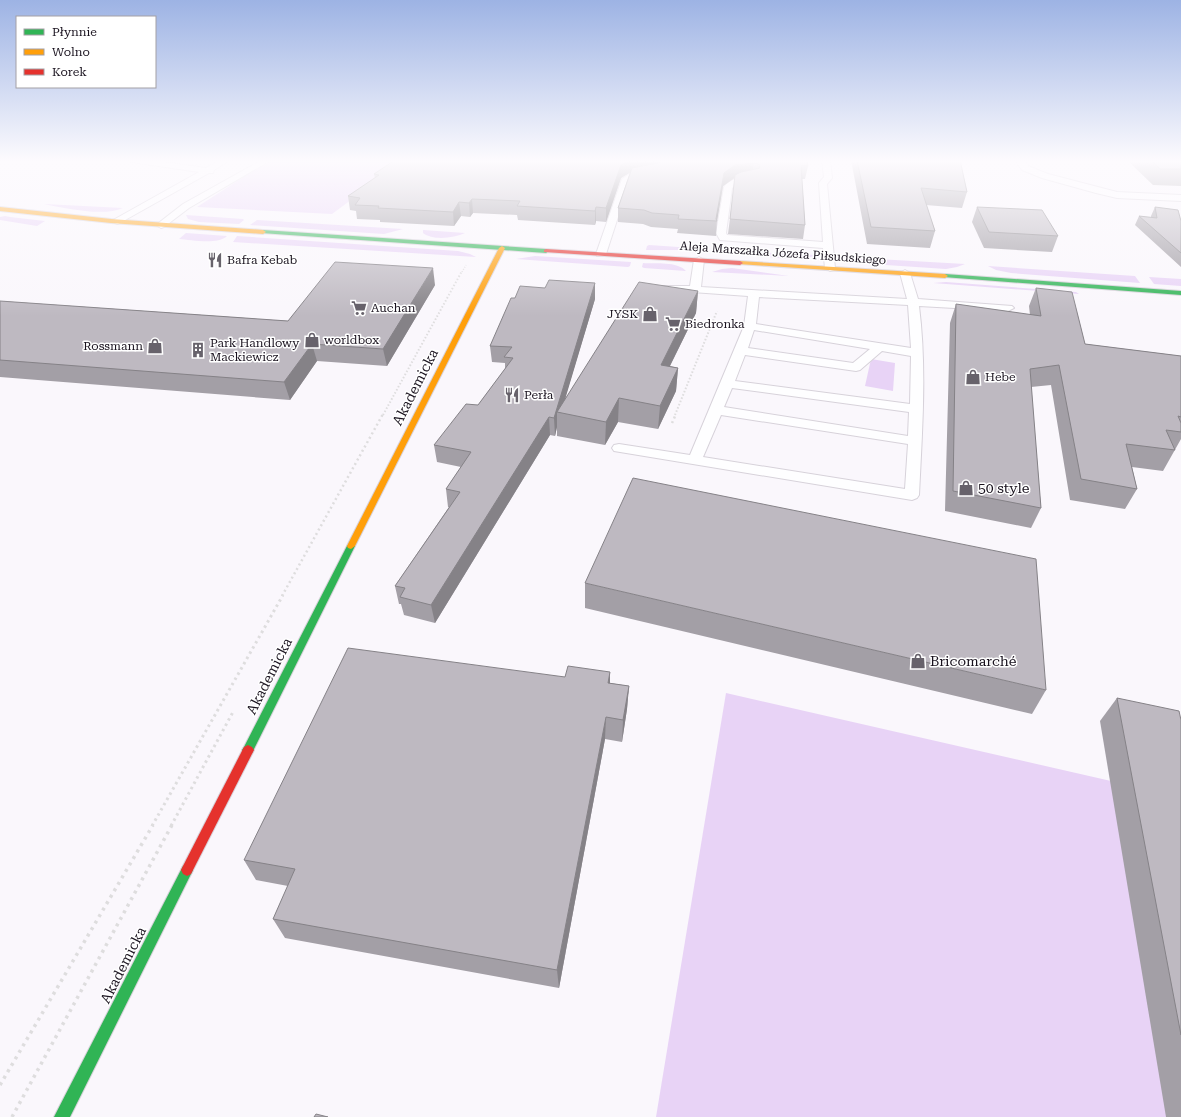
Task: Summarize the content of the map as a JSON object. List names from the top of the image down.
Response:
{
  "streets": {
    "street": ["Aleja Marszałka Józefa Piłsudskiego", "Akademicka"]
  },
  "crossings": [
    ["Aleja Marszałka Józefa Piłsudskiego", "Akademicka"]
  ],
  "places": {
    "restaurant": ["Bafra Kebab", "Perła"],
    "supermarket": ["Auchan", "Biedronka"],
    "shop": [
      "JYSK",
      "worldbox",
      "Rossmann",
      "Hebe",
      "50 style",
      "Bricomarché"
    ],
    "building": ["Park Handlowy Mackiewicz"]
  },
  "legend": ["Płynnie", "Wolno", "Korek"]
}
